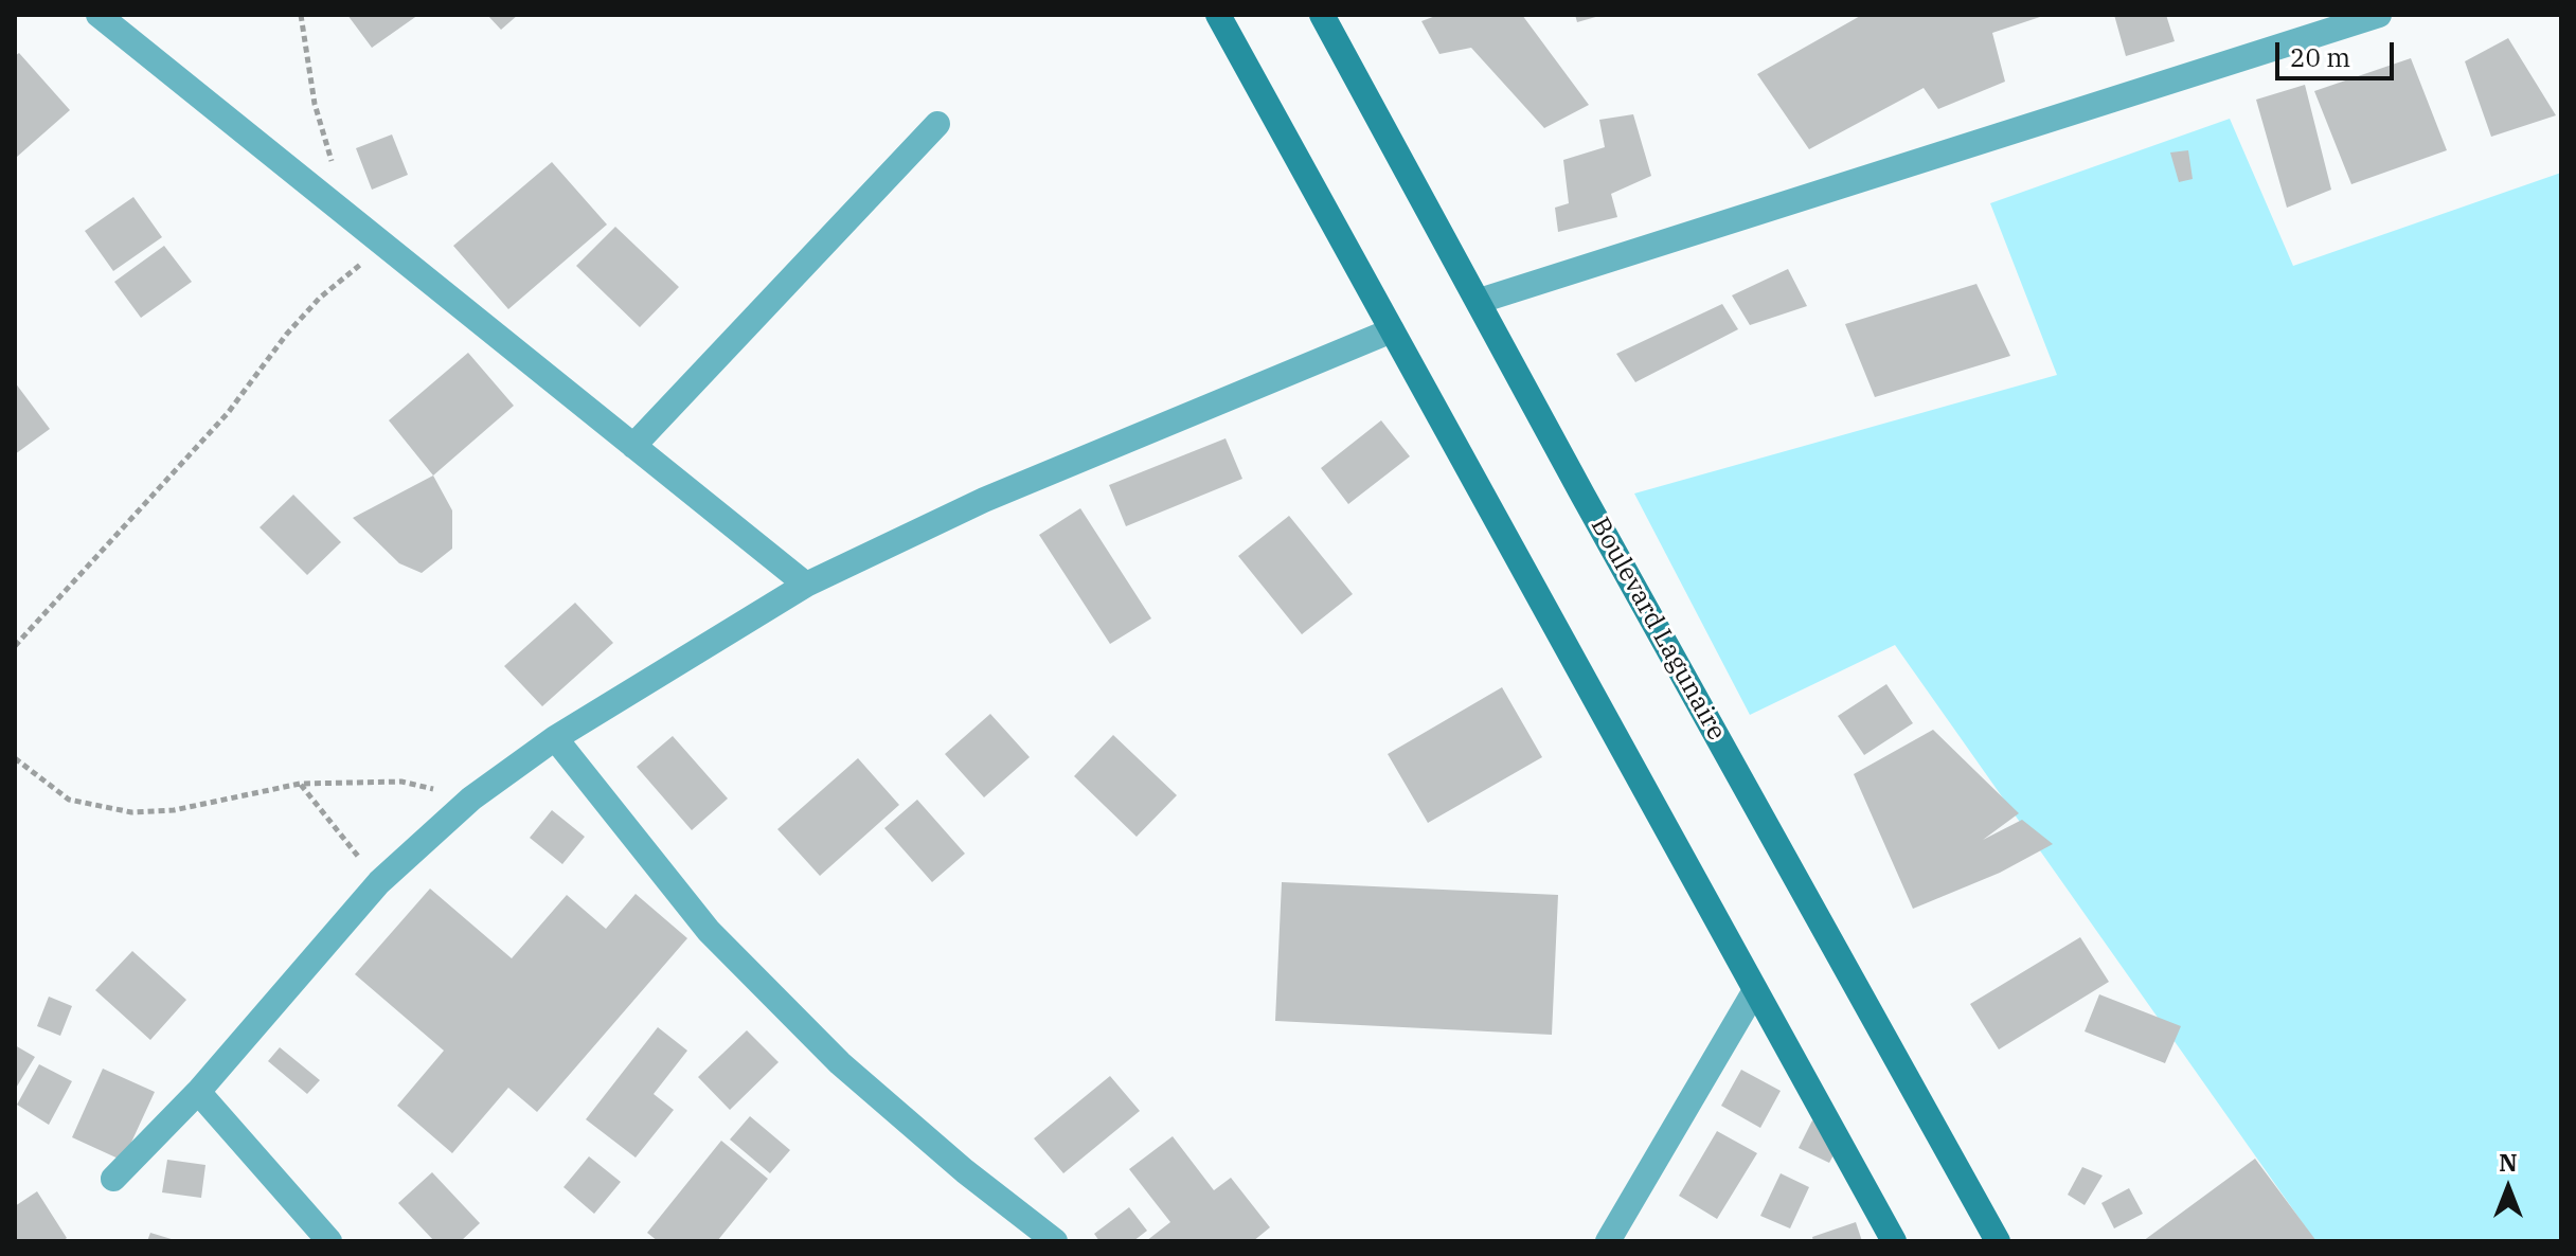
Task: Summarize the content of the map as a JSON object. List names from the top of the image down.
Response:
{
  "streets": {
    "main road": ["Boulevard Lagunaire"]
  },
  "scale_bar": "20 m",
  "north": "top"
}
